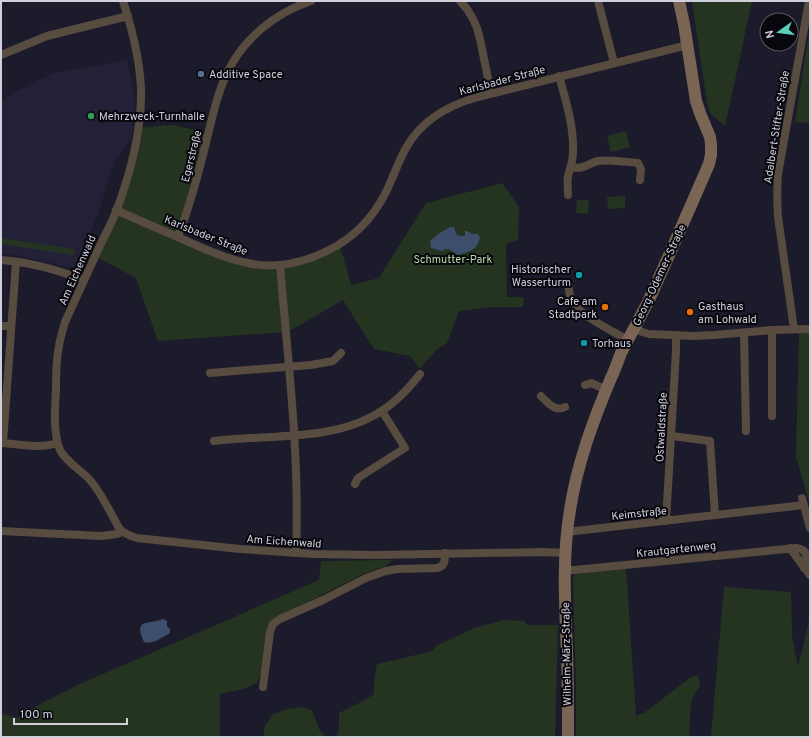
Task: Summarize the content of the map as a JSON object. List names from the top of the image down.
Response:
{
  "streets": {
    "street": [
      "Karlsbader Straße",
      "Adalbert-Stifter-Straße",
      "Egerstraße",
      "Am Eichenwald",
      "Georg-Odemer-Straße",
      "Ostwaldstraße",
      "Keimstraße",
      "Krautgartenweg",
      "Wilhelm-März-Straße"
    ]
  },
  "crossings": [
    ["Karlsbader Straße", "Egerstraße"],
    ["Karlsbader Straße", "Am Eichenwald"],
    ["Karlsbader Straße", "Georg-Odemer-Straße"],
    ["Am Eichenwald", "Georg-Odemer-Straße"],
    ["Georg-Odemer-Straße", "Keimstraße"],
    ["Georg-Odemer-Straße", "Krautgartenweg"],
    ["Georg-Odemer-Straße", "Wilhelm-März-Straße"],
    ["Ostwaldstraße", "Keimstraße"],
    ["Krautgartenweg", "Wilhelm-März-Straße"]
  ],
  "parks": ["Schmutter-Park"],
  "places": [
    "Additive Space",
    "Mehrzweck-Turnhalle",
    "Historischer Wasserturm",
    "Cafe am Stadtpark",
    "Gasthaus am Lohwald",
    "Torhaus"
  ],
  "scale_bar": "100 m",
  "north": "left"
}
